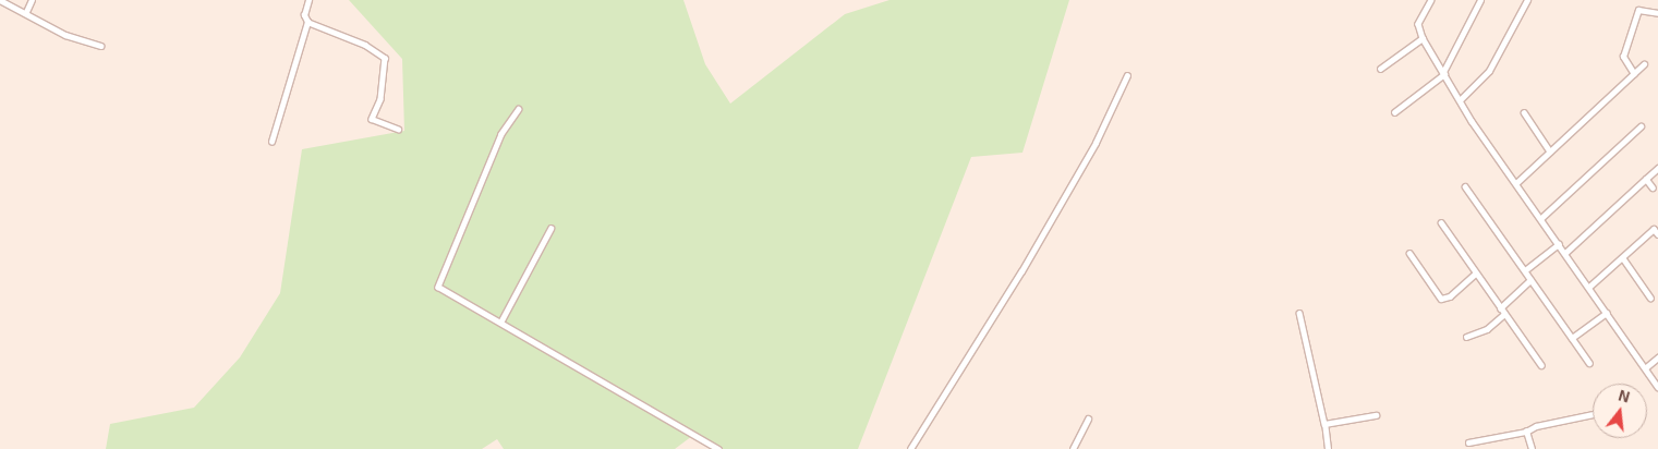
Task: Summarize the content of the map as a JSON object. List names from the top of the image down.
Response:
{
  "north": "top"
}
